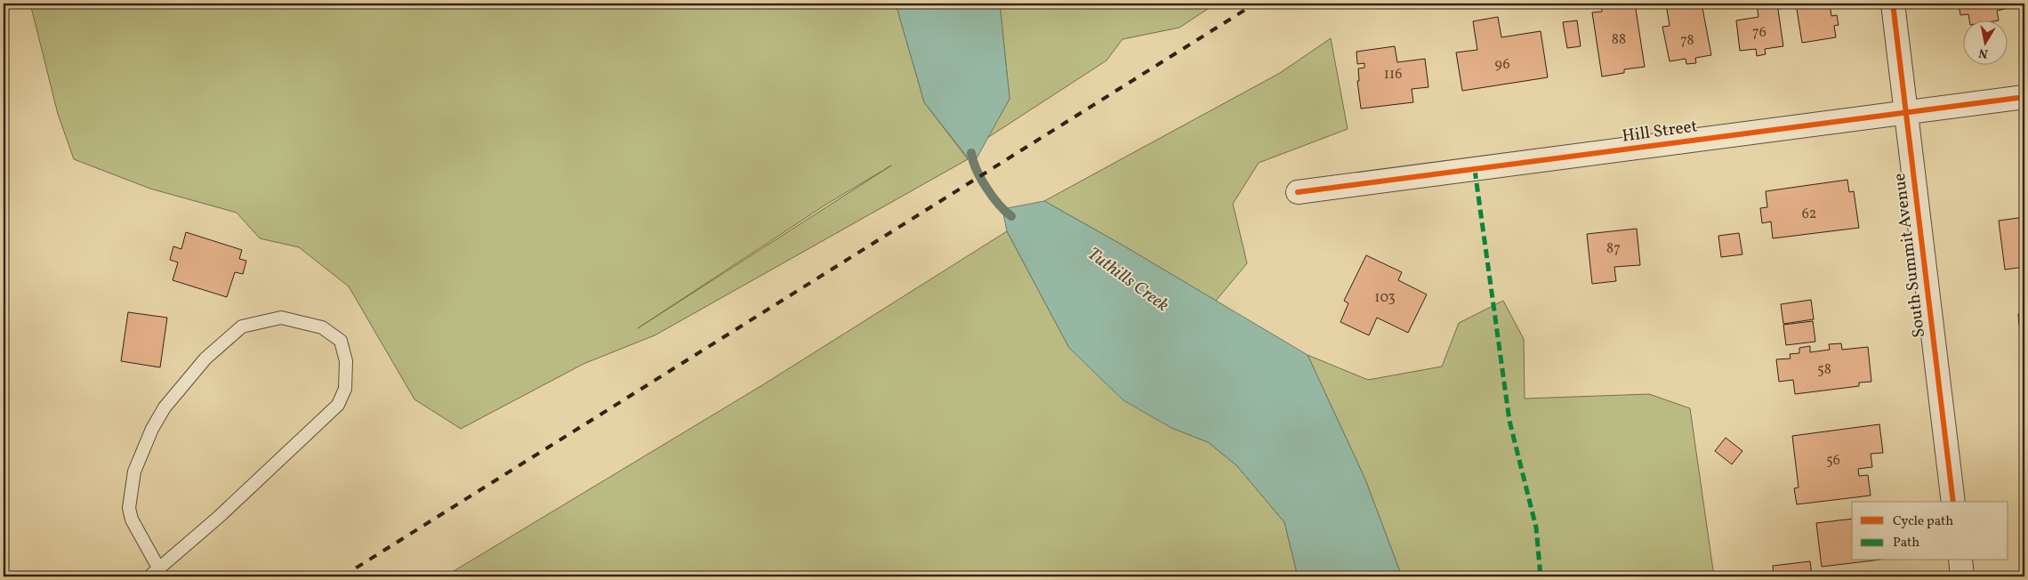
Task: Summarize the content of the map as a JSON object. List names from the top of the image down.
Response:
{
  "streets": {
    "street": ["Hill Street", "South Summit Avenue"]
  },
  "crossings": [
    ["Hill Street", "South Summit Avenue"]
  ],
  "water": ["Tuthills Creek"],
  "house_numbers": [
    "76",
    "88",
    "78",
    "96",
    "116",
    "62",
    "87",
    "103",
    "58",
    "56"
  ],
  "legend": ["Cycle path", "Path"],
  "north": "bottom"
}
